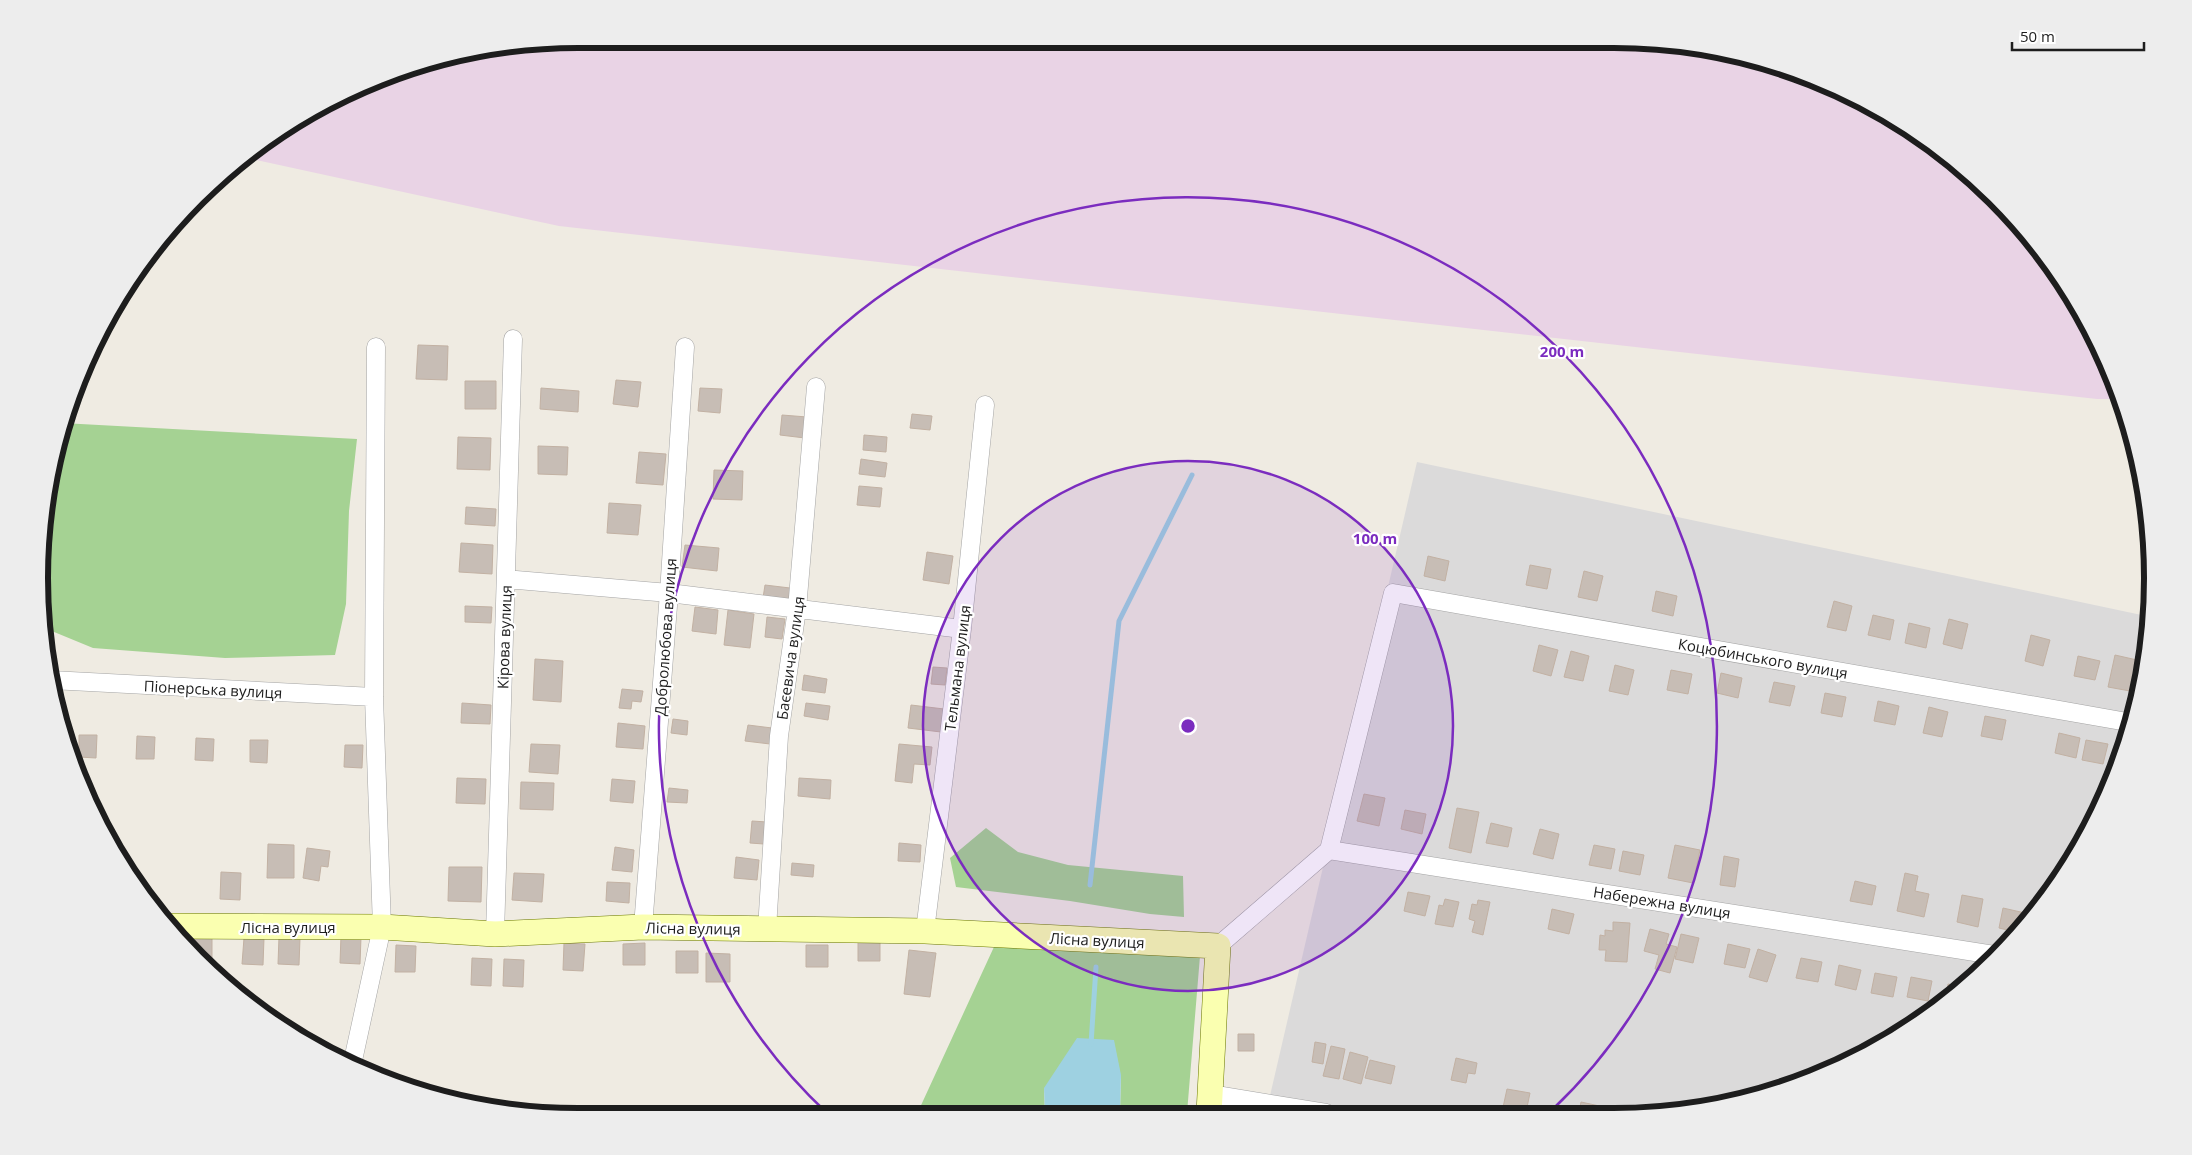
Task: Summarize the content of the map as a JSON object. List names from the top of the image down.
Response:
{
  "streets": {
    "street": [
      "Кірова вулиця",
      "Добролюбова вулиця",
      "Баєевича вулиця",
      "Коцюбинського вулиця",
      "Тельмана вулиця",
      "Піонерська вулиця",
      "Набережна вулиця",
      "Лісна вулиця"
    ]
  },
  "crossings": [
    ["Кірова вулиця", "Лісна вулиця"],
    ["Добролюбова вулиця", "Лісна вулиця"],
    ["Баєевича вулиця", "Лісна вулиця"],
    ["Коцюбинського вулиця", "Набережна вулиця"],
    ["Тельмана вулиця", "Лісна вулиця"]
  ],
  "scale_bar": "50 m",
  "rings": ["200 m", "100 m"]
}
